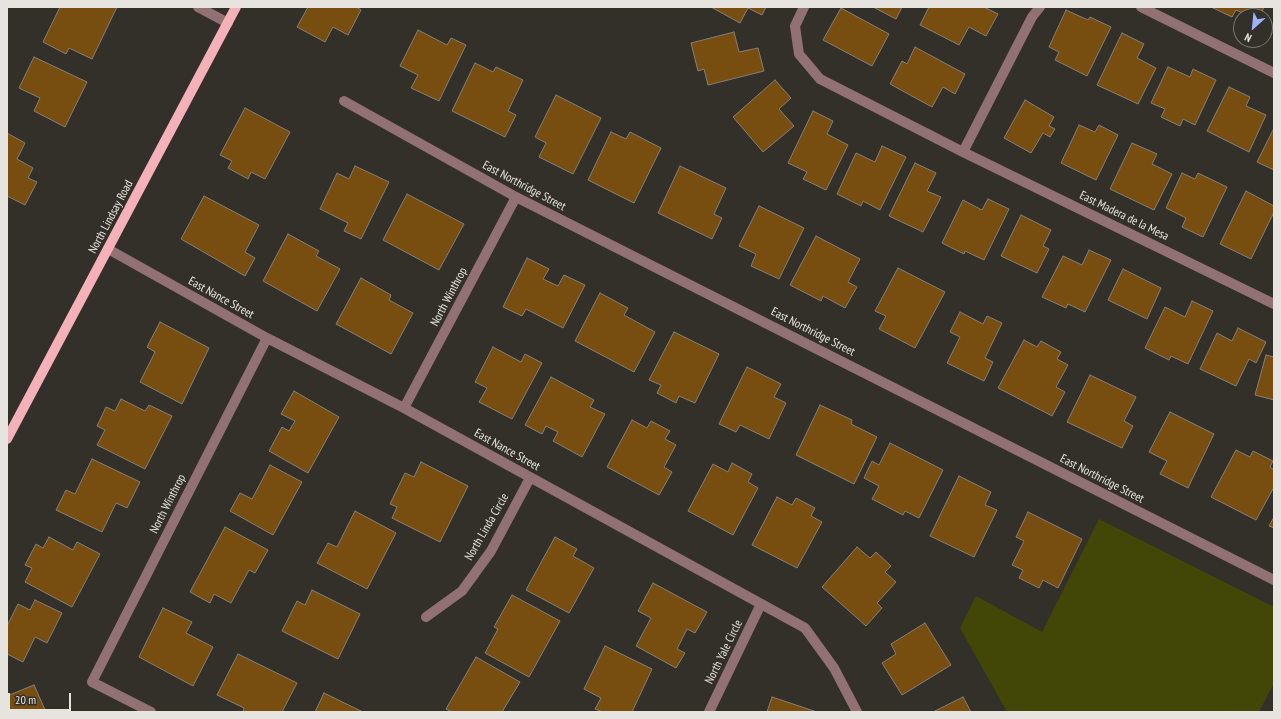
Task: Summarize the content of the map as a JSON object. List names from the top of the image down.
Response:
{
  "streets": {
    "main road": ["North Lindsay Road"],
    "street": [
      "East Northridge Street",
      "East Madera de la Mesa",
      "North Winthrop",
      "East Nance Street",
      "North Linda Circle",
      "North Yale Circle"
    ]
  },
  "crossings": [
    ["East Northridge Street", "North Winthrop"],
    ["North Lindsay Road", "East Nance Street"],
    ["North Winthrop", "East Nance Street"],
    ["East Nance Street", "North Linda Circle"],
    ["East Nance Street", "North Yale Circle"]
  ],
  "scale_bar": "20 m",
  "north": "bottom left"
}
